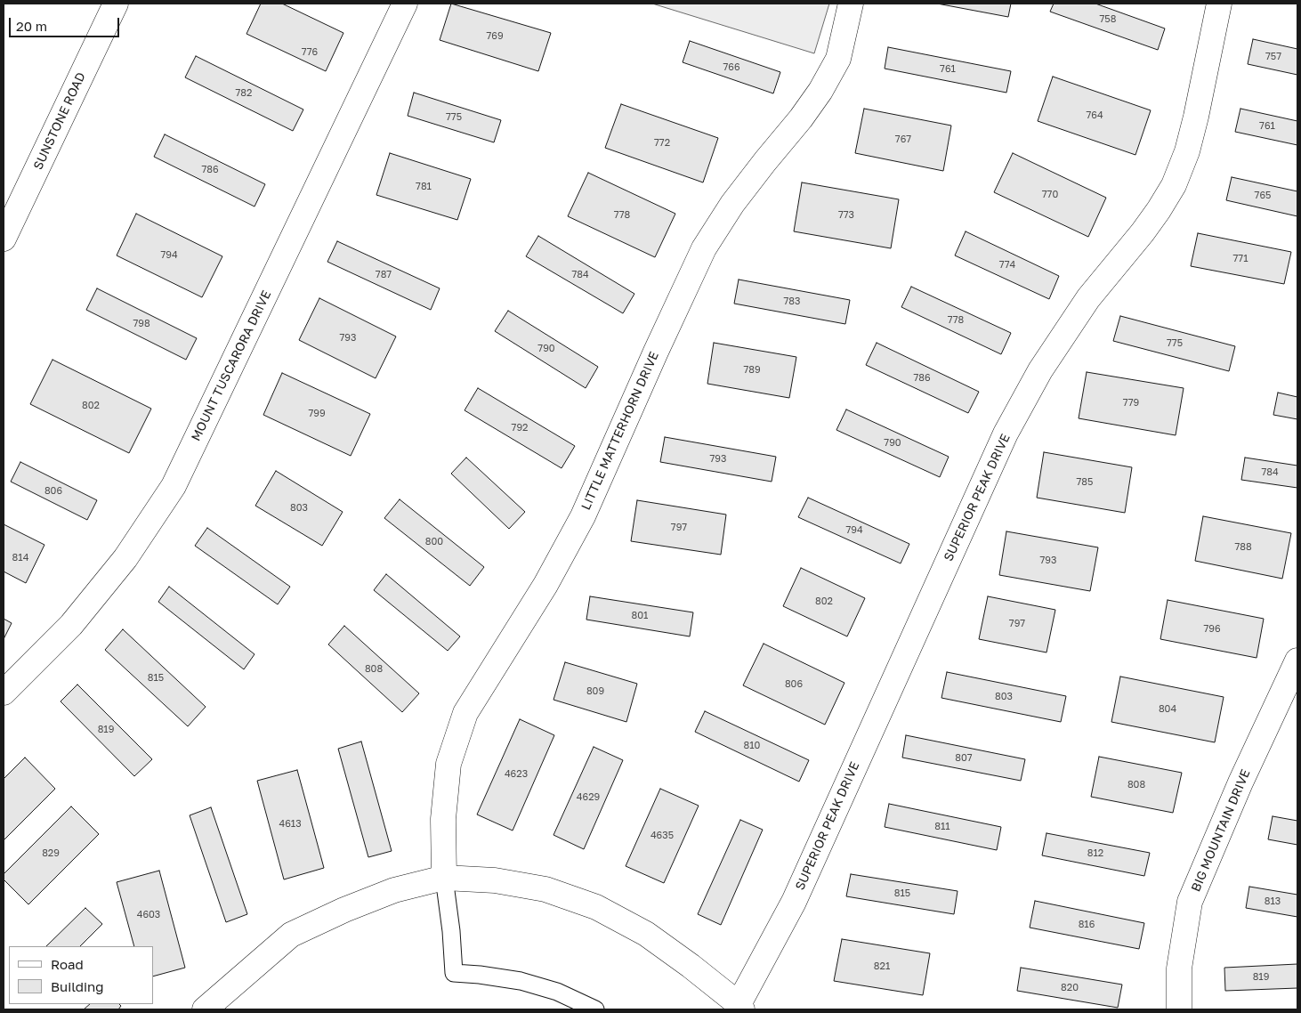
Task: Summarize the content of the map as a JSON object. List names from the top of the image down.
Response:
{
  "streets": {
    "street": [
      "SUNSTONE ROAD",
      "MOUNT TUSCARORA DRIVE",
      "LITTLE MATTERHORN DRIVE",
      "SUPERIOR PEAK DRIVE",
      "BIG MOUNTAIN DRIVE"
    ]
  },
  "house_numbers": [
    "758",
    "769",
    "776",
    "757",
    "766",
    "761",
    "782",
    "764",
    "775",
    "761",
    "767",
    "772",
    "786",
    "781",
    "770",
    "765",
    "778",
    "773",
    "794",
    "771",
    "774",
    "787",
    "784",
    "783",
    "778",
    "798",
    "793",
    "775",
    "790",
    "789",
    "786",
    "779",
    "802",
    "799",
    "792",
    "790",
    "793",
    "784",
    "785",
    "806",
    "803",
    "797",
    "794",
    "800",
    "788",
    "814",
    "793",
    "802",
    "801",
    "797",
    "796",
    "808",
    "815",
    "806",
    "809",
    "803",
    "804",
    "819",
    "810",
    "807",
    "4623",
    "808",
    "4629",
    "4613",
    "811",
    "4635",
    "829",
    "812",
    "815",
    "813",
    "4603",
    "816",
    "821",
    "819",
    "820"
  ],
  "legend": ["Road", "Building"],
  "scale_bar": "20 m"
}
